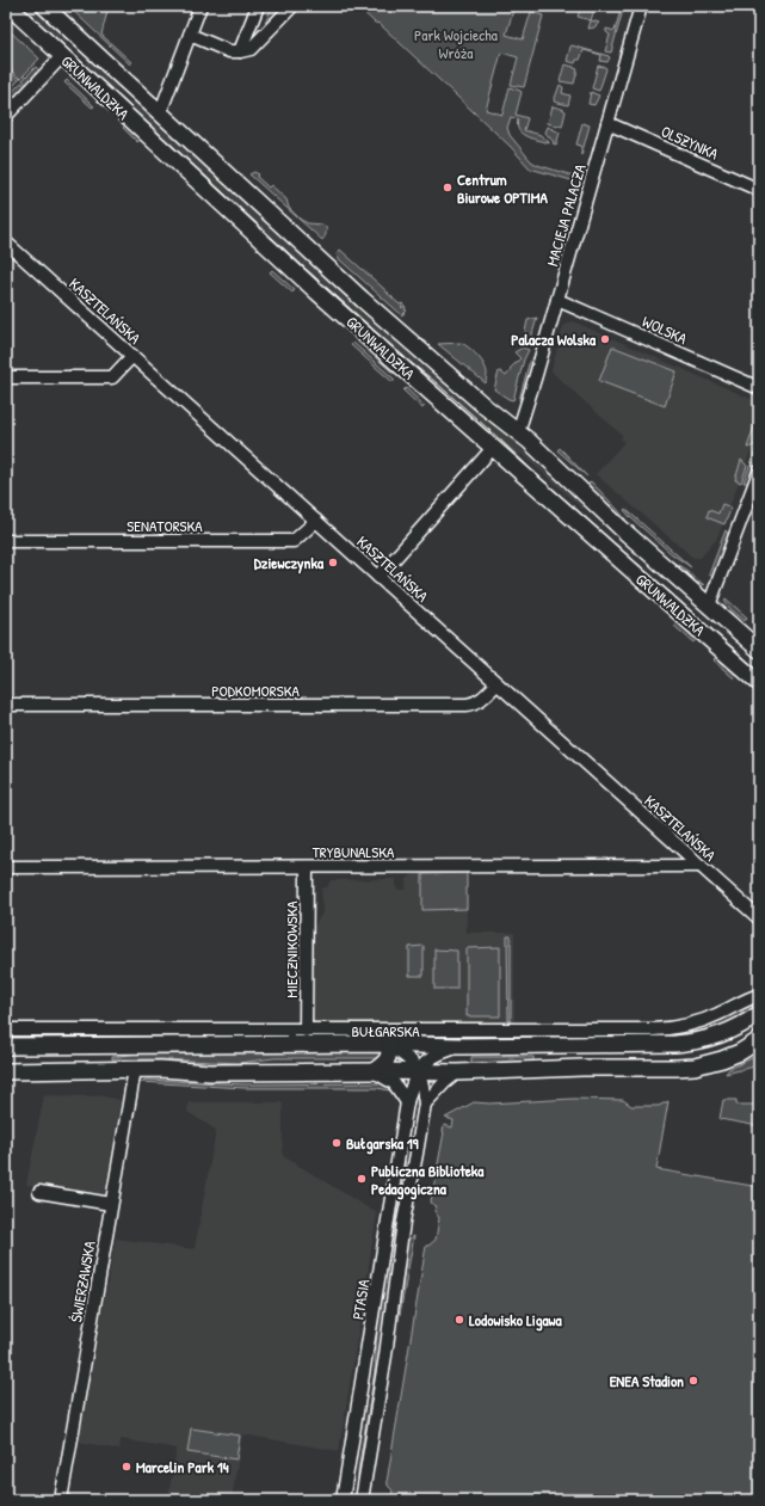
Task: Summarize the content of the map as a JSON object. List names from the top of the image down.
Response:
{
  "streets": {
    "street": [
      "GRUNWALDZKA",
      "OLSZYNKA",
      "MACIEJA PALACZA",
      "KASZTELAŃSKA",
      "WOLSKA",
      "SENATORSKA",
      "PODKOMORSKA",
      "TRYBUNALSKA",
      "MIECZNIKOWSKA",
      "BUŁGARSKA",
      "ŚWIERZAWSKA",
      "PTASIA"
    ]
  },
  "crossings": [
    ["GRUNWALDZKA", "MACIEJA PALACZA"],
    ["OLSZYNKA", "MACIEJA PALACZA"],
    ["MACIEJA PALACZA", "WOLSKA"],
    ["KASZTELAŃSKA", "SENATORSKA"],
    ["KASZTELAŃSKA", "PODKOMORSKA"],
    ["KASZTELAŃSKA", "TRYBUNALSKA"],
    ["TRYBUNALSKA", "MIECZNIKOWSKA"],
    ["MIECZNIKOWSKA", "BUŁGARSKA"],
    ["BUŁGARSKA", "PTASIA"]
  ],
  "parks": ["Park Wojciecha Wróża"],
  "places": [
    "Centrum Biurowe OPTIMA",
    "Palacza Wolska",
    "Dziewczynka",
    "Bułgarska 19",
    "Publiczna Biblioteka Pedagogiczna",
    "Lodowisko Ligawa",
    "ENEA Stadion",
    "Marcelin Park 14"
  ]
}
